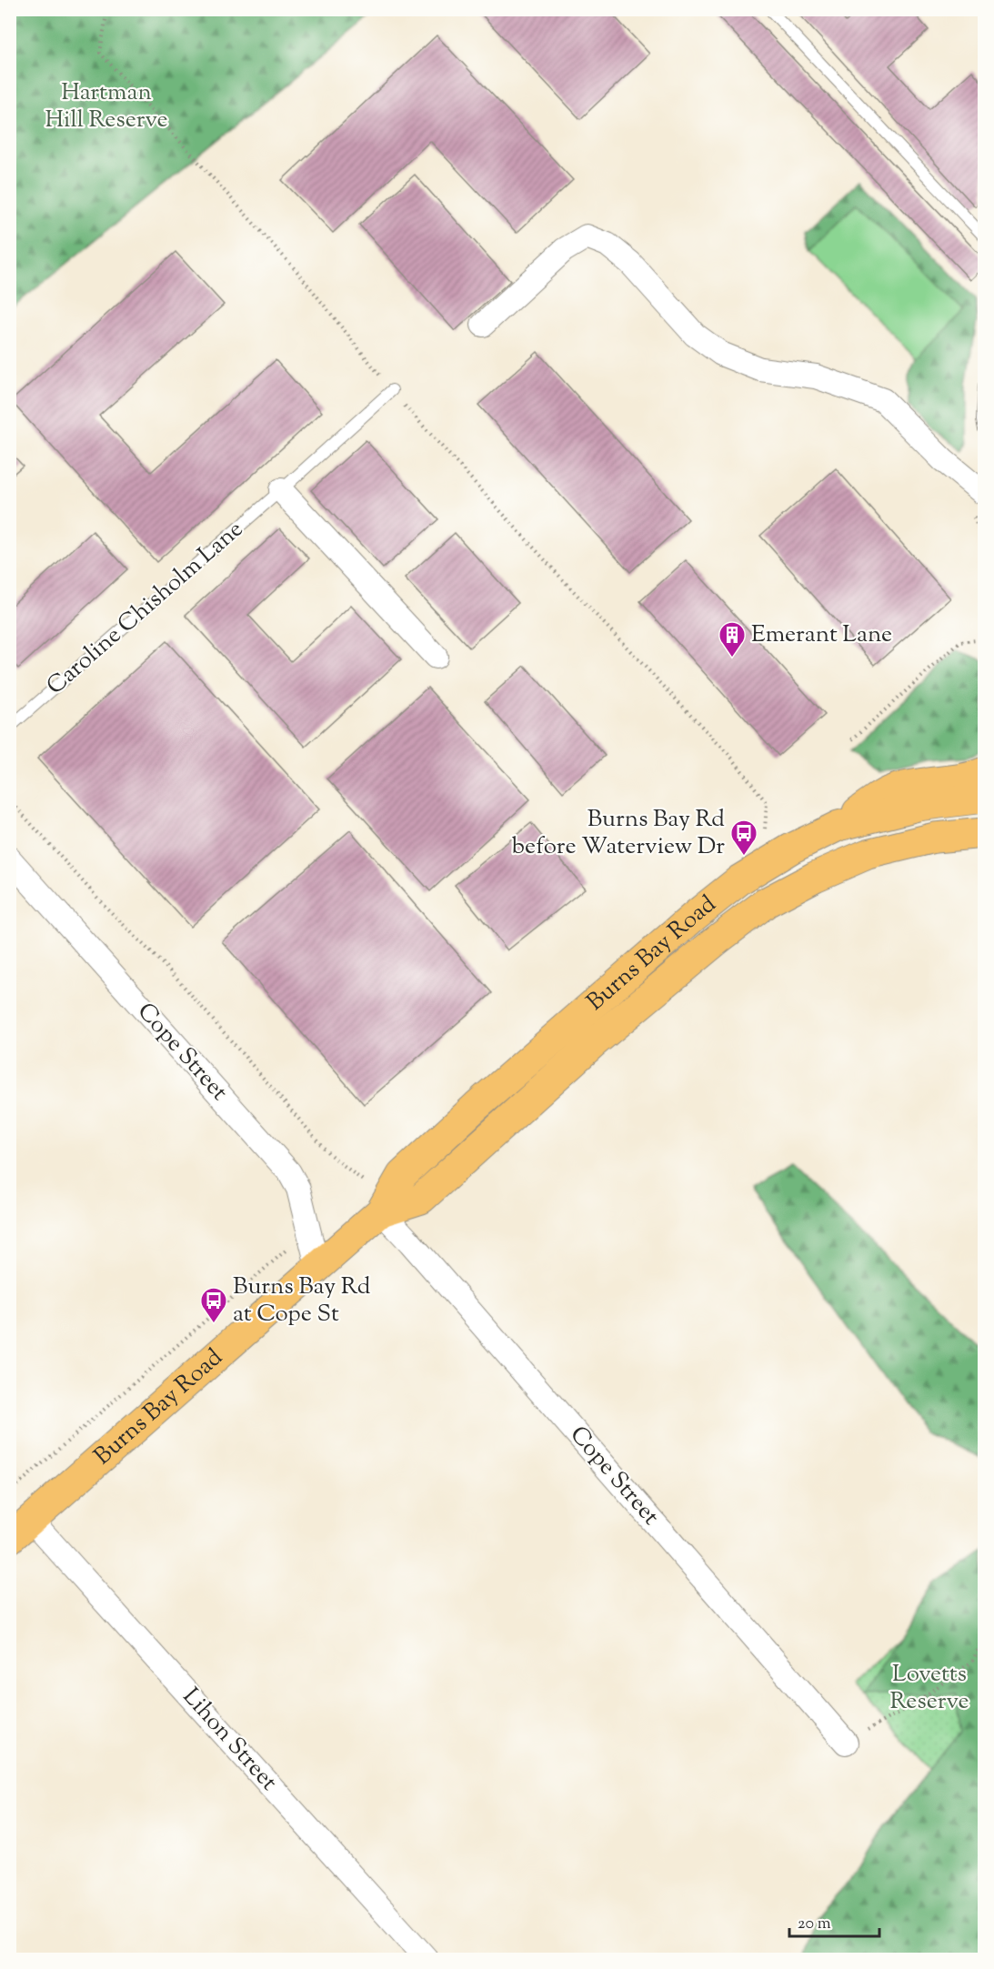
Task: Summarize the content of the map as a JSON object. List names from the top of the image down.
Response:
{
  "streets": {
    "main road": ["Burns Bay Road"],
    "street": ["Cope Street", "Lihon Street"],
    "lane": ["Caroline Chisholm Lane"]
  },
  "crossings": [
    ["Burns Bay Road", "Cope Street"],
    ["Burns Bay Road", "Lihon Street"]
  ],
  "parks": ["Hartman Hill Reserve", "Lovetts Reserve"],
  "places": {
    "building": ["Emerant Lane"],
    "bus stop": ["Burns Bay Rd before Waterview Dr", "Burns Bay Rd at Cope St"]
  },
  "scale_bar": "20 m"
}
